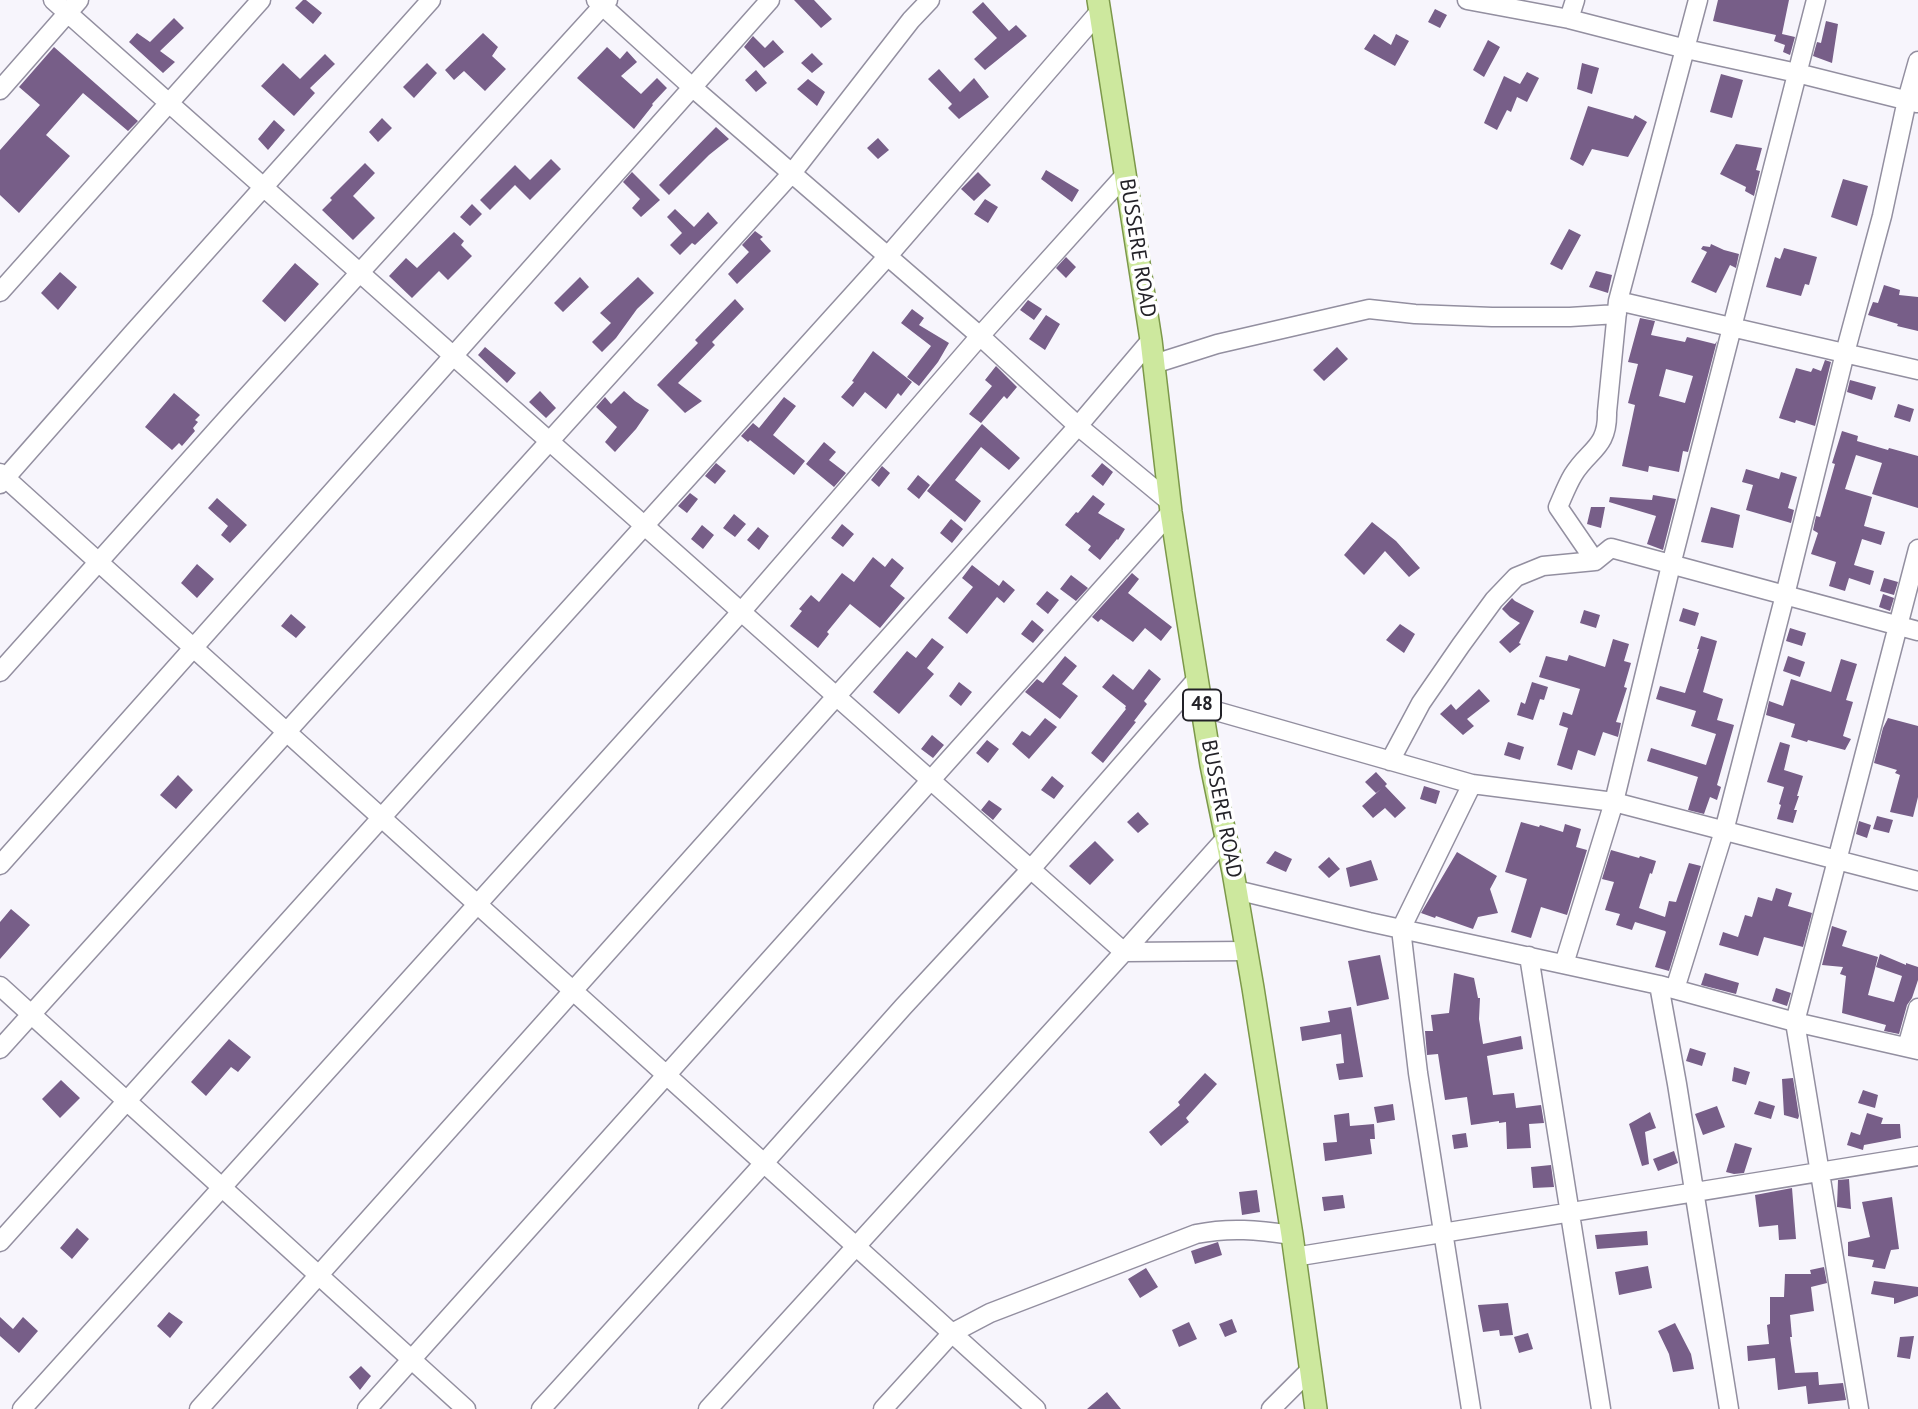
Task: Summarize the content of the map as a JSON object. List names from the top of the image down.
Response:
{
  "streets": {
    "main road": ["BUSSERE ROAD", "48"]
  }
}
